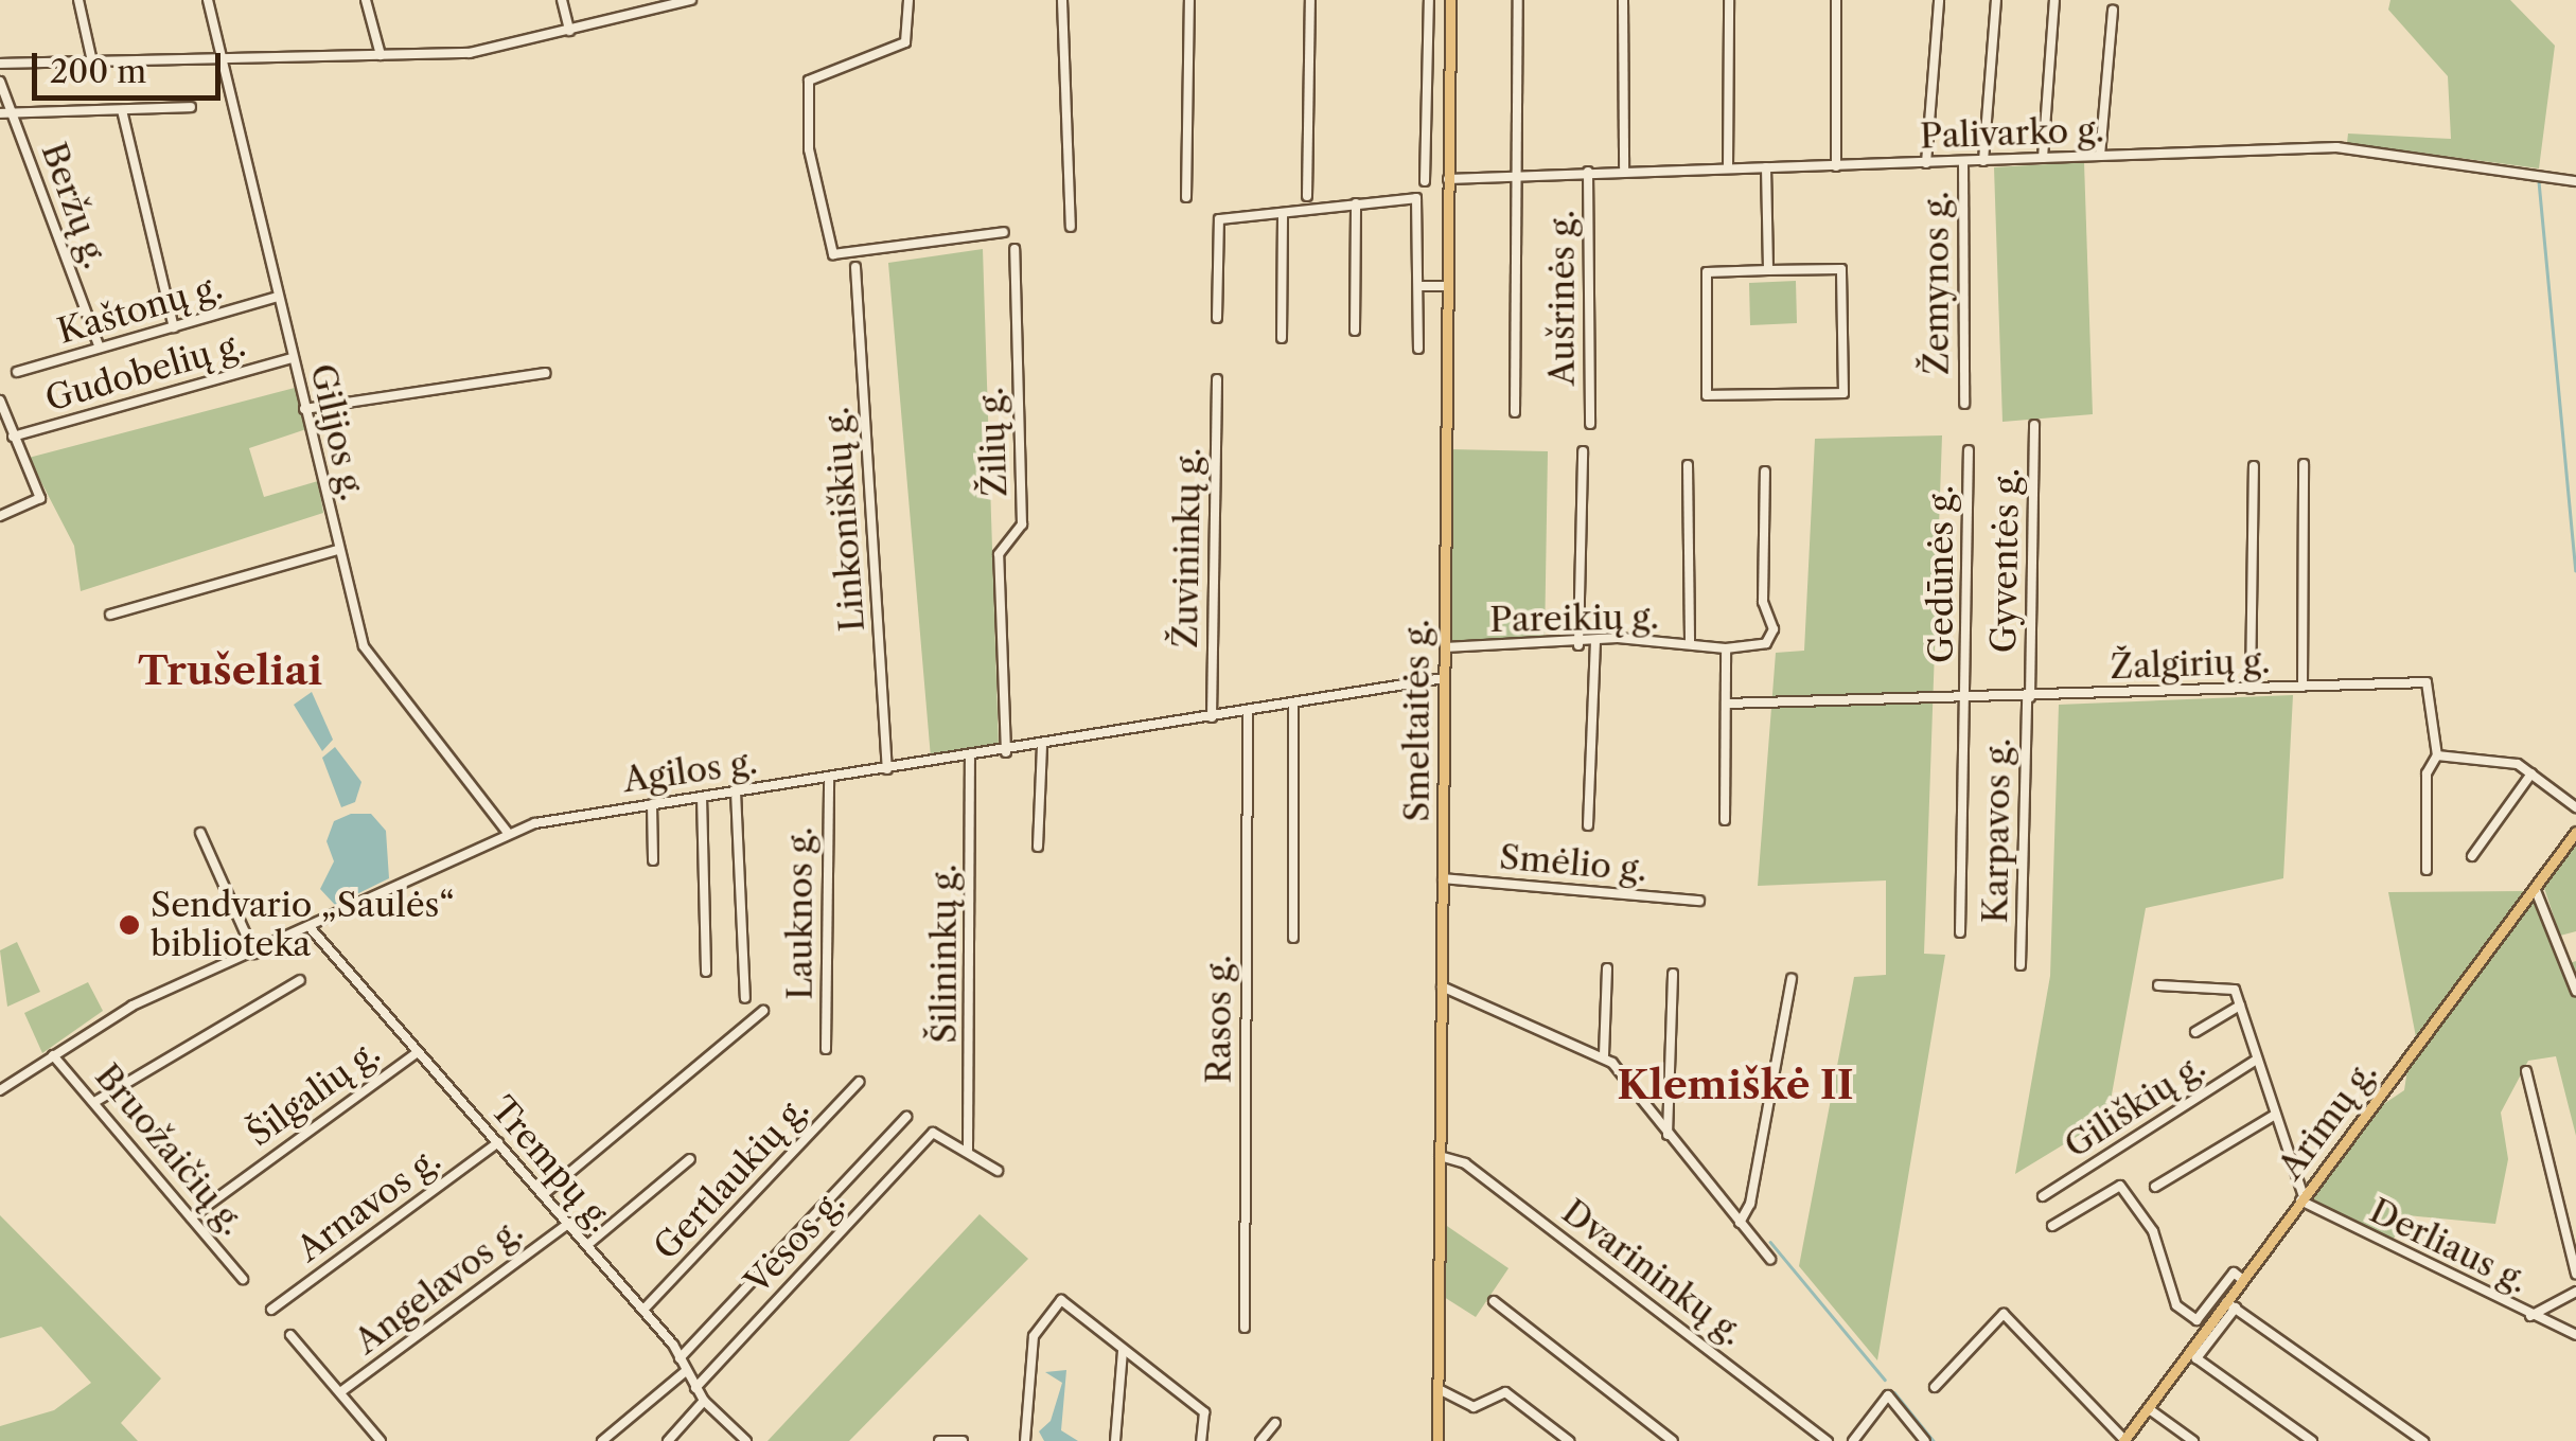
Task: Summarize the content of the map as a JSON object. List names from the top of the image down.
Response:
{
  "streets": {
    "main road": ["Smeltaitės g.", "Arimų g."],
    "street": [
      "Palivarko g.",
      "Beržų g.",
      "Žemynos g.",
      "Aušrinės g.",
      "Kaštonų g.",
      "Gudobelių g.",
      "Gilijos g.",
      "Žilių g.",
      "Linkoniškių g.",
      "Žuvininkų g.",
      "Gyventės g.",
      "Gedūnės g.",
      "Pareikių g.",
      "Žalgirių g.",
      "Agilos g.",
      "Karpavos g.",
      "Smėlio g.",
      "Lauknos g.",
      "Šilininkų g.",
      "Rasos g.",
      "Šilgalių g.",
      "Giliškių g.",
      "Bruožaičių g.",
      "Trempų g.",
      "Gertlaukių g.",
      "Arnavos g.",
      "Vėsos g.",
      "Derliaus g.",
      "Dvarininkų g.",
      "Angelavos g."
    ]
  },
  "crossings": [
    ["Palivarko g.", "Žemynos g."],
    ["Palivarko g.", "Aušrinės g."],
    ["Palivarko g.", "Smeltaitės g."],
    ["Beržų g.", "Kaštonų g."],
    ["Kaštonų g.", "Gilijos g."],
    ["Gudobelių g.", "Gilijos g."],
    ["Gilijos g.", "Agilos g."],
    ["Žilių g.", "Agilos g."],
    ["Linkoniškių g.", "Agilos g."],
    ["Žuvininkų g.", "Agilos g."],
    ["Gyventės g.", "Žalgirių g."],
    ["Gyventės g.", "Karpavos g."],
    ["Gedūnės g.", "Žalgirių g."],
    ["Pareikių g.", "Smeltaitės g."],
    ["Žalgirių g.", "Karpavos g."],
    ["Smeltaitės g.", "Agilos g."],
    ["Smeltaitės g.", "Smėlio g."],
    ["Smeltaitės g.", "Dvarininkų g."],
    ["Agilos g.", "Lauknos g."],
    ["Agilos g.", "Šilininkų g."],
    ["Agilos g.", "Rasos g."],
    ["Agilos g.", "Bruožaičių g."],
    ["Agilos g.", "Trempų g."],
    ["Šilininkų g.", "Vėsos g."],
    ["Šilgalių g.", "Bruožaičių g."],
    ["Šilgalių g.", "Trempų g."],
    ["Arimų g.", "Derliaus g."],
    ["Trempų g.", "Gertlaukių g."],
    ["Trempų g.", "Arnavos g."],
    ["Trempų g.", "Vėsos g."],
    ["Trempų g.", "Angelavos g."]
  ],
  "districts": ["Trušeliai", "Klemiškė II"],
  "places": ["Sendvario „Saulės“ biblioteka"],
  "scale_bar": "200 m"
}
